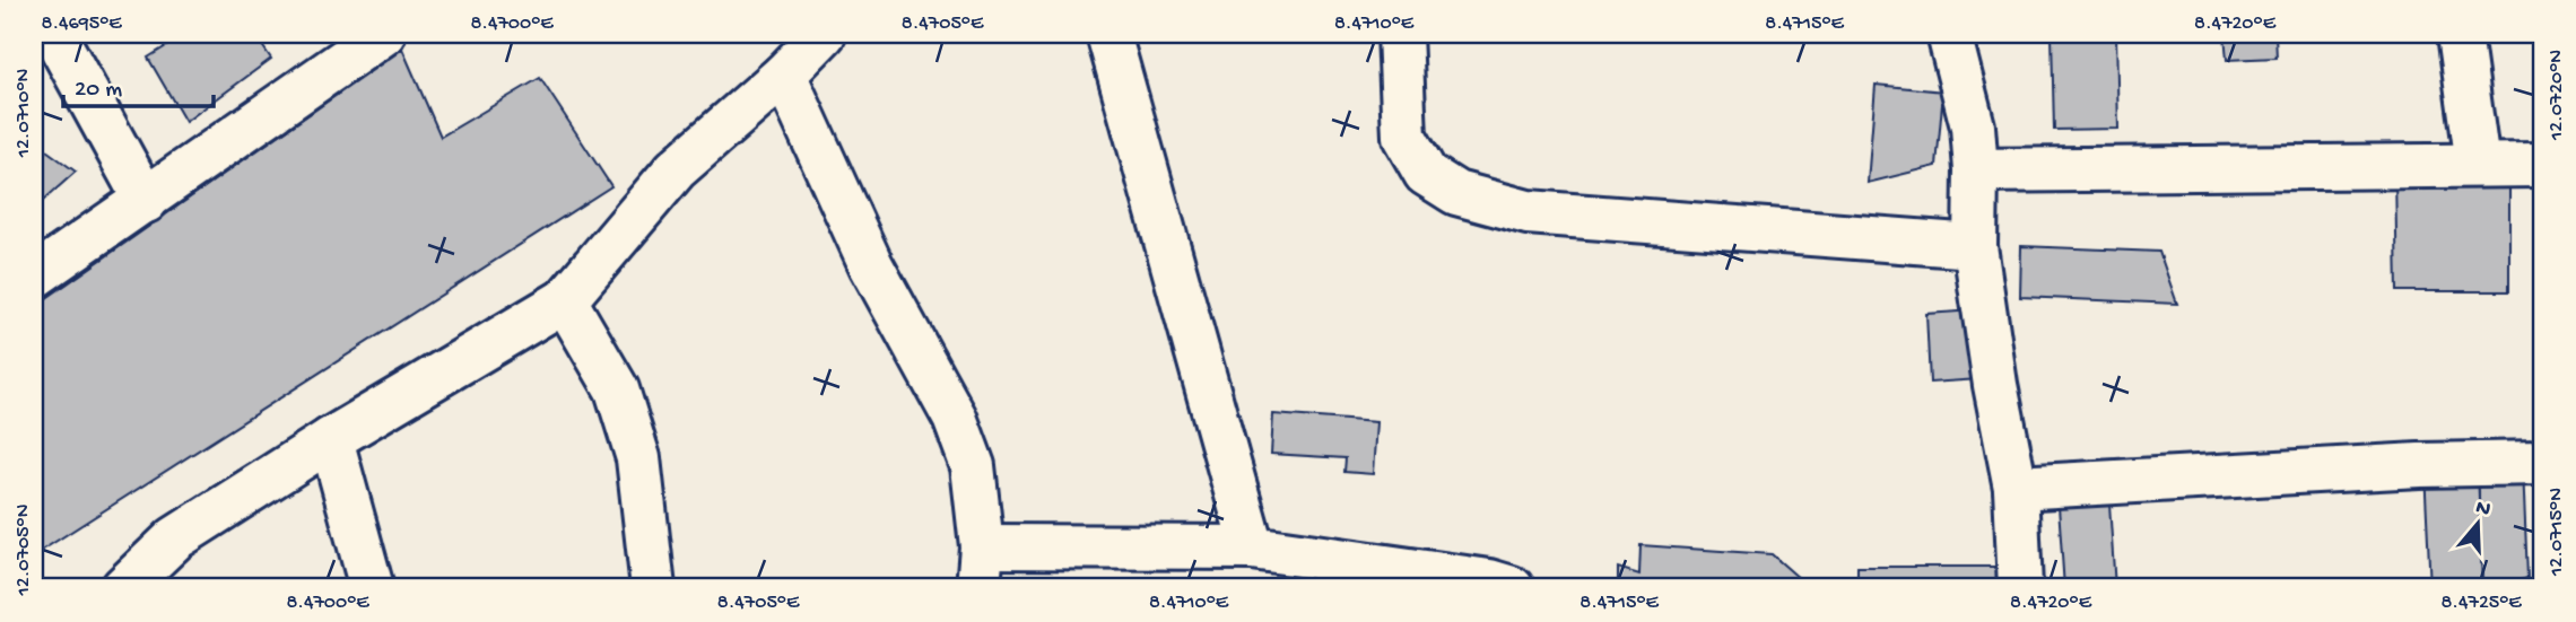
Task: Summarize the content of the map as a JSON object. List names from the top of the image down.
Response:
{
  "scale_bar": "20 m",
  "north": "top",
  "coordinates": [
    "8.4695°E",
    "8.4700°E",
    "8.4705°E",
    "8.4710°E",
    "8.4715°E",
    "8.4720°E",
    "12.0720°N",
    "12.0710°N",
    "12.0715°N",
    "12.0705°N",
    "8.4725°E"
  ]
}
